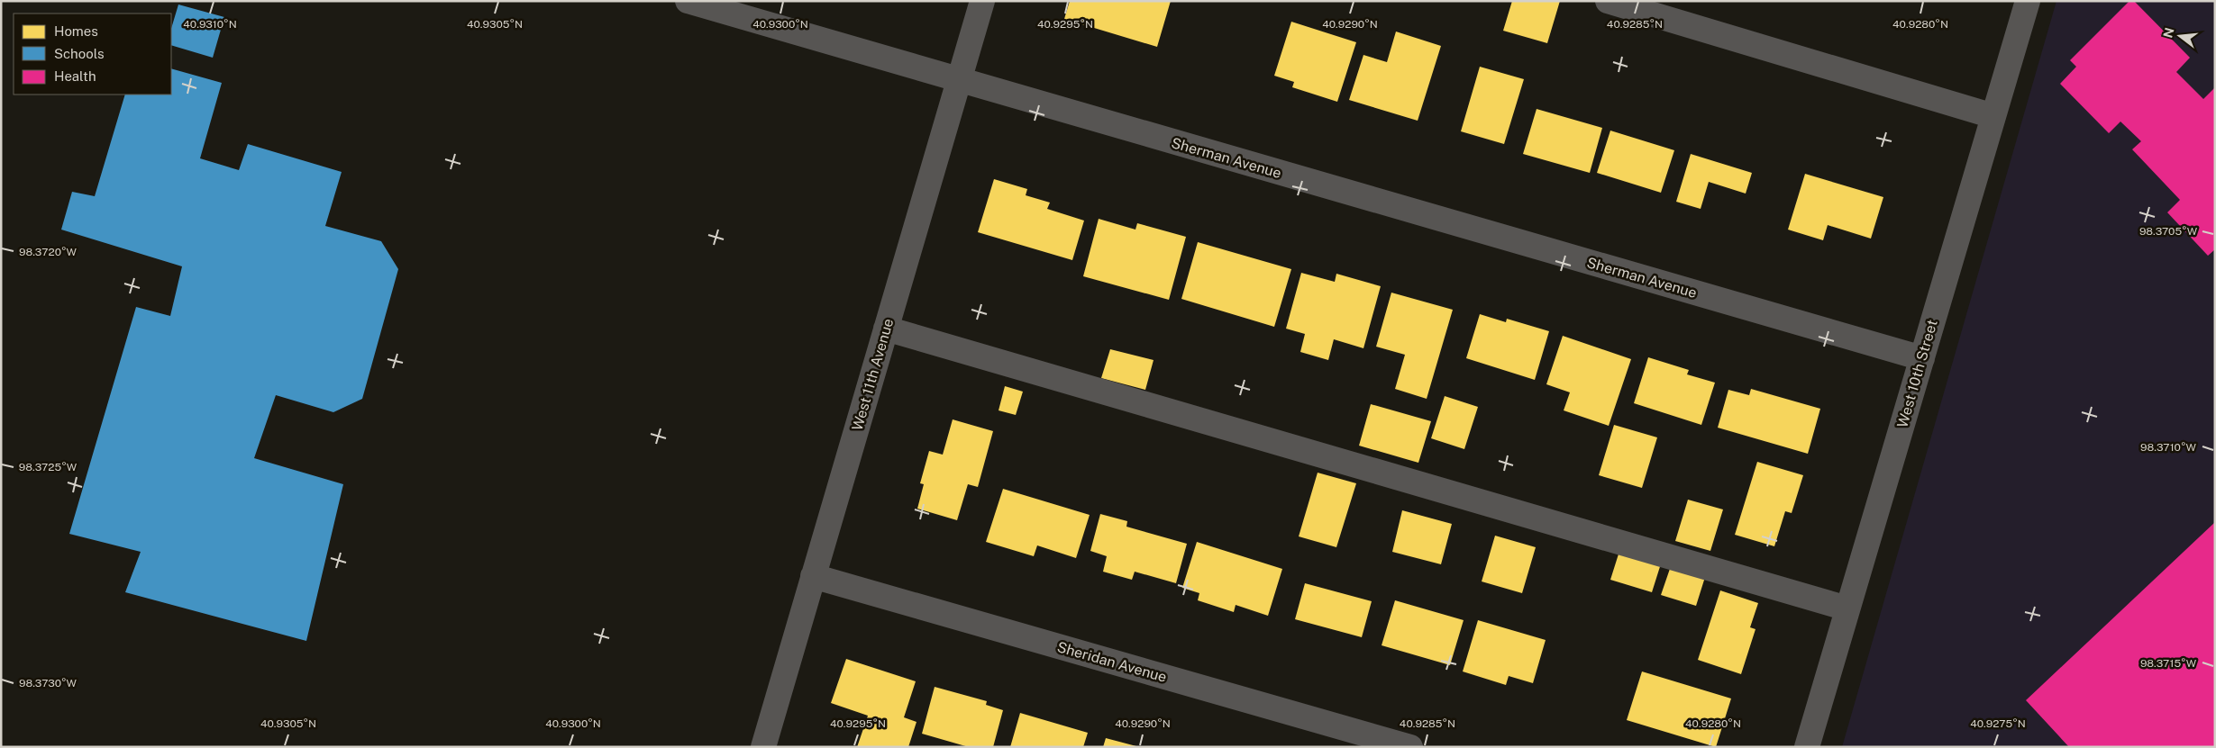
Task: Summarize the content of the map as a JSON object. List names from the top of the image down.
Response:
{
  "streets": {
    "street": [
      "Sherman Avenue",
      "West 10th Street",
      "West 11th Avenue",
      "Sheridan Avenue"
    ]
  },
  "crossings": [
    ["Sherman Avenue", "West 10th Street"],
    ["Sherman Avenue", "West 11th Avenue"],
    ["West 11th Avenue", "Sheridan Avenue"]
  ],
  "legend": ["Homes", "Schools", "Health"],
  "north": "left",
  "coordinates": [
    "40.9310°N",
    "40.9305°N",
    "40.9300°N",
    "40.9295°N",
    "40.9290°N",
    "40.9285°N",
    "40.9280°N",
    "98.3705°W",
    "98.3720°W",
    "98.3710°W",
    "98.3725°W",
    "98.3715°W",
    "98.3730°W",
    "40.9275°N"
  ]
}
